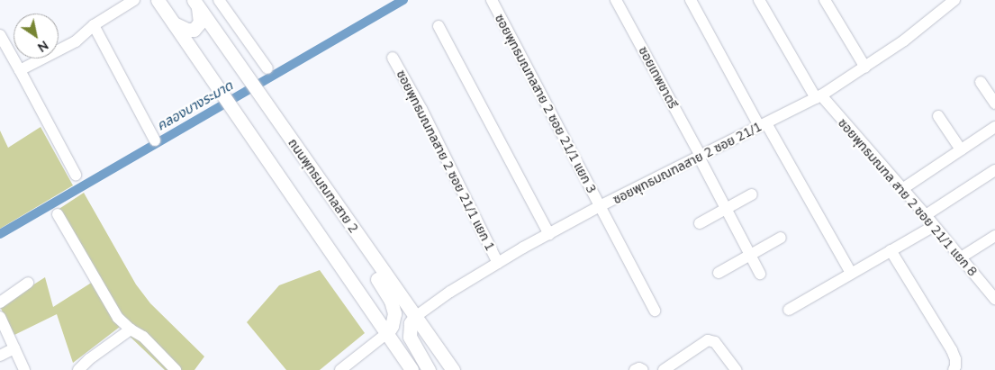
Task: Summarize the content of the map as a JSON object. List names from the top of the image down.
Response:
{
  "streets": {
    "main road": ["ถนนพุทธมณฑลสาย 2"],
    "street": [
      "ซอยเทพชาตรี",
      "ซอยพุทธมณฑลสาย 2 ซอย 21/1 แยก 3",
      "ซอยพุทธมณฑลสาย 2 ซอย 21/1 แยก 1",
      "ซอยพุทธมณฑลสาย 2 ซอย 21/1",
      "ซอยพุทธมณฑล สาย 2 ซอย 21/1 แยก 8"
    ]
  },
  "crossings": [
    ["ซอยเทพชาตรี", "ซอยพุทธมณฑลสาย 2 ซอย 21/1"],
    ["ซอยพุทธมณฑลสาย 2 ซอย 21/1 แยก 3", "ซอยพุทธมณฑลสาย 2 ซอย 21/1"],
    ["ซอยพุทธมณฑลสาย 2 ซอย 21/1 แยก 1", "ซอยพุทธมณฑลสาย 2 ซอย 21/1"],
    ["ซอยพุทธมณฑลสาย 2 ซอย 21/1", "ถนนพุทธมณฑลสาย 2"],
    ["ซอยพุทธมณฑลสาย 2 ซอย 21/1", "ซอยพุทธมณฑล สาย 2 ซอย 21/1 แยก 8"]
  ],
  "water": ["คลองบางระมาด"],
  "north": "bottom right"
}
